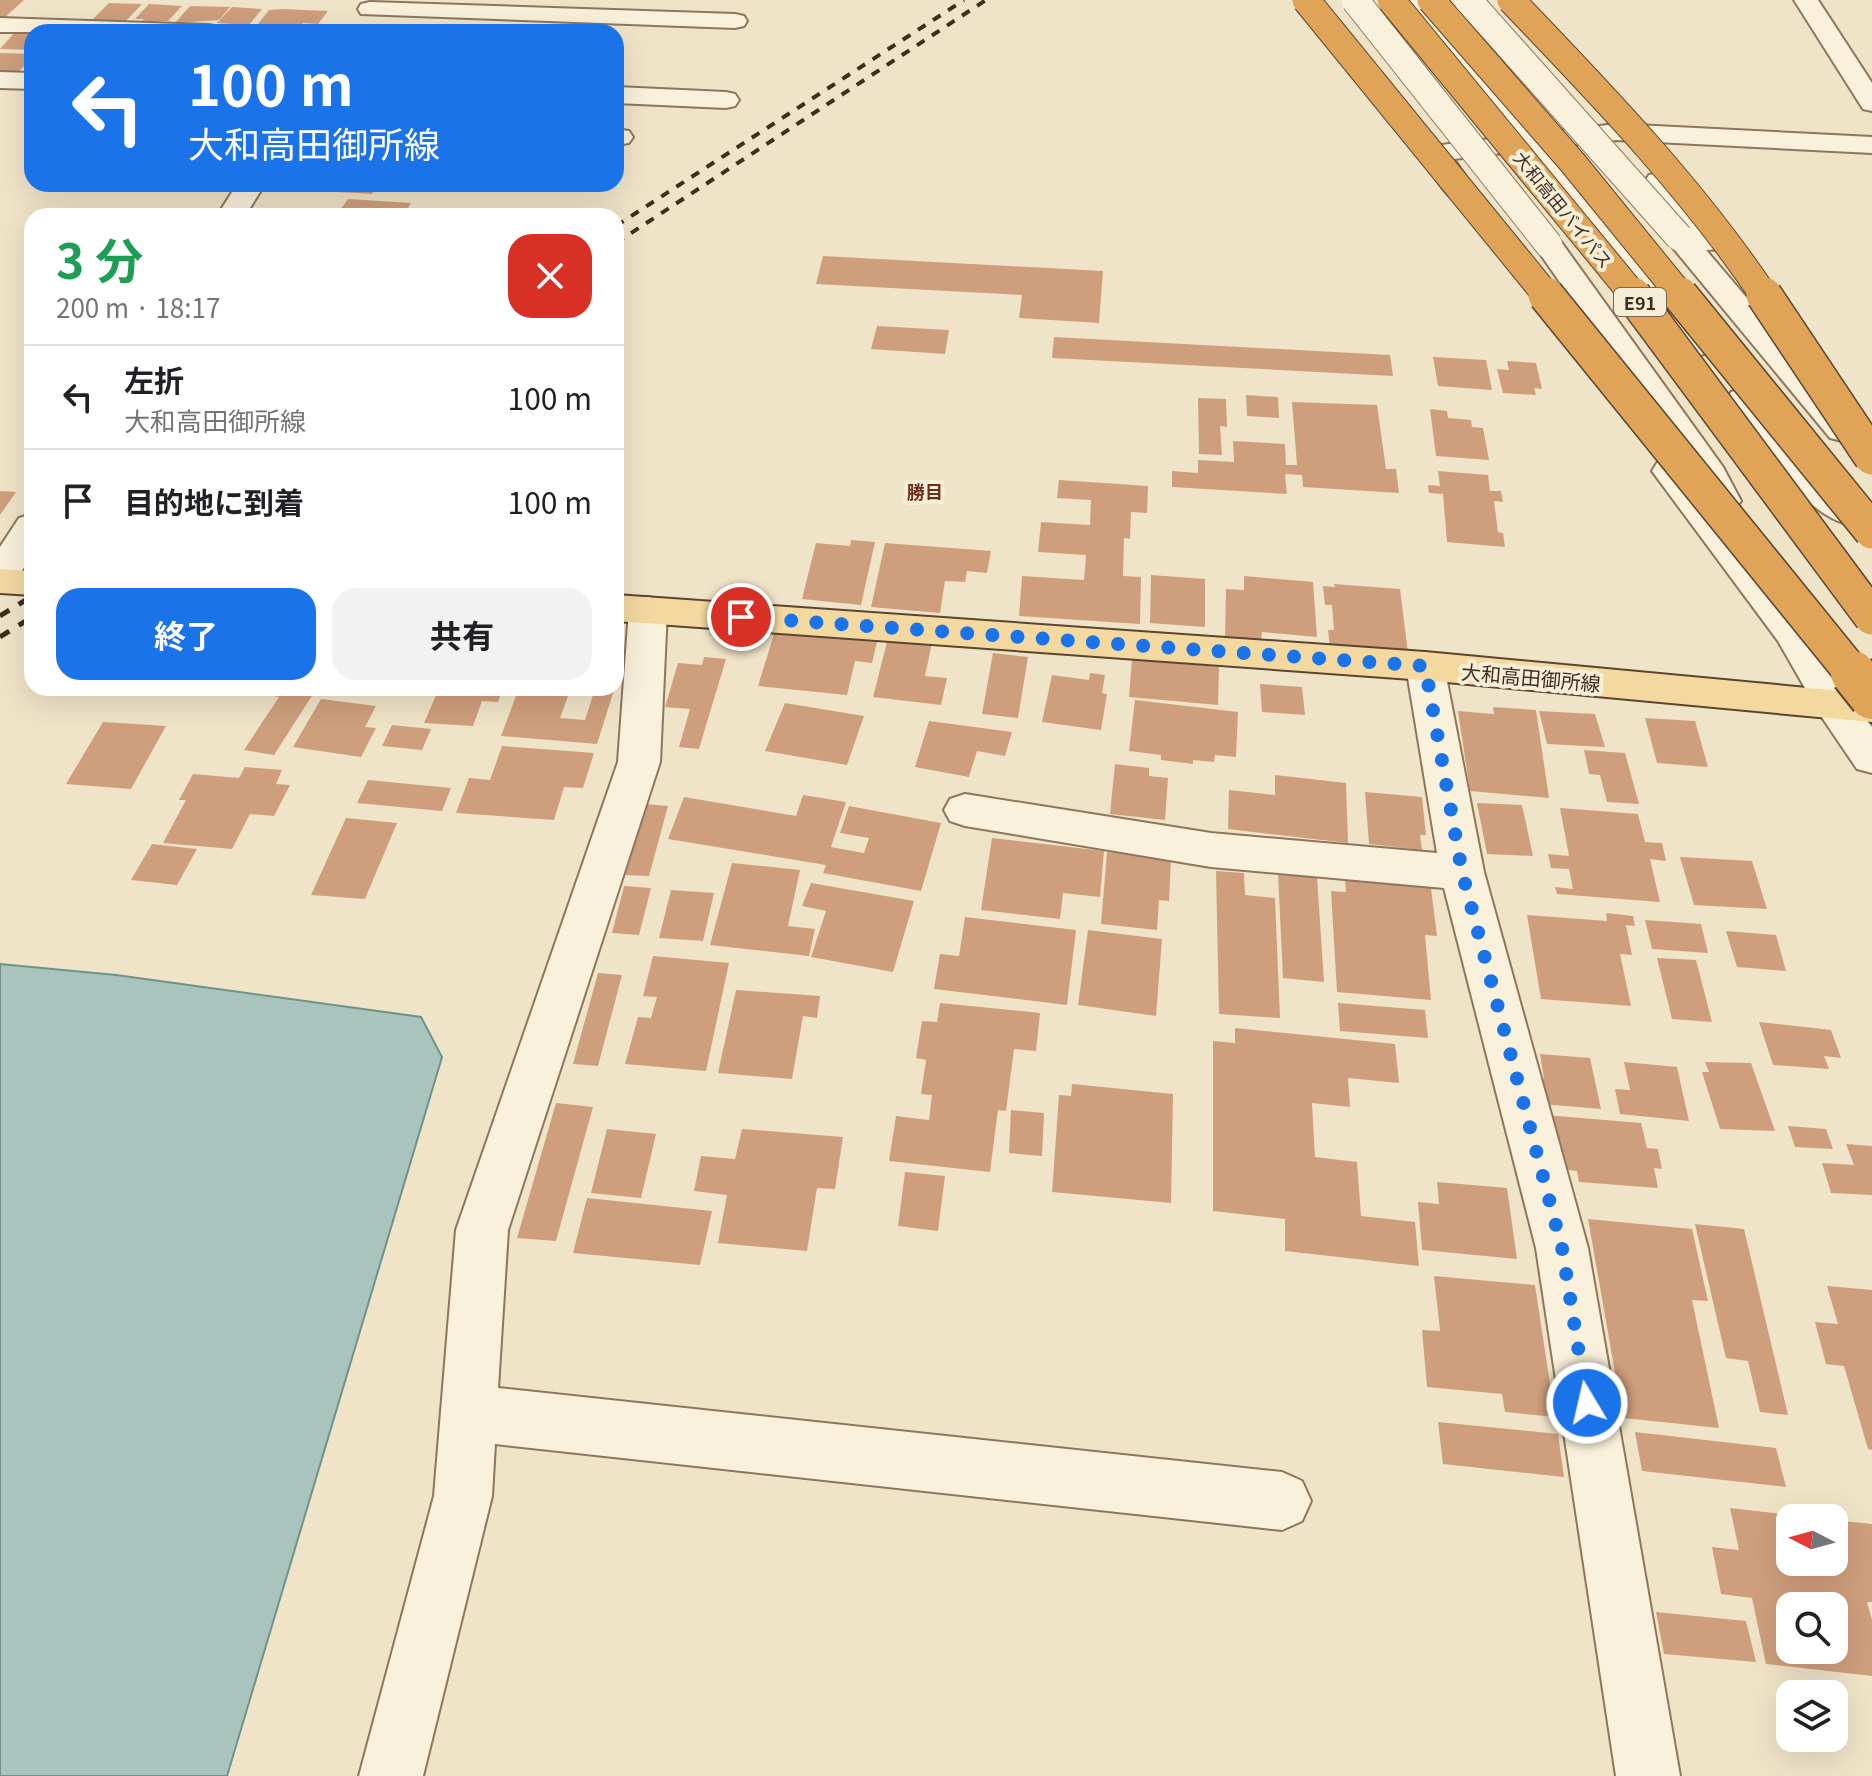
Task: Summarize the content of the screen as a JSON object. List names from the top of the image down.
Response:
{
  "streets": {
    "highway": ["大和高田バイパス", "E91"],
    "main road": ["大和高田御所線"]
  },
  "districts": ["勝目"],
  "north": "left",
  "page": {
    "turn": ["100 m", "大和高田御所線"],
    "heading": ["3 分", "200 m · 18:17"],
    "list": [
      {
        "name": "左折",
        "note": "大和高田御所線",
        "value": "100 m"
      },
      {
        "name": "目的地に到着",
        "value": "100 m"
      }
    ],
    "buttons": ["終了", "共有"]
  }
}
